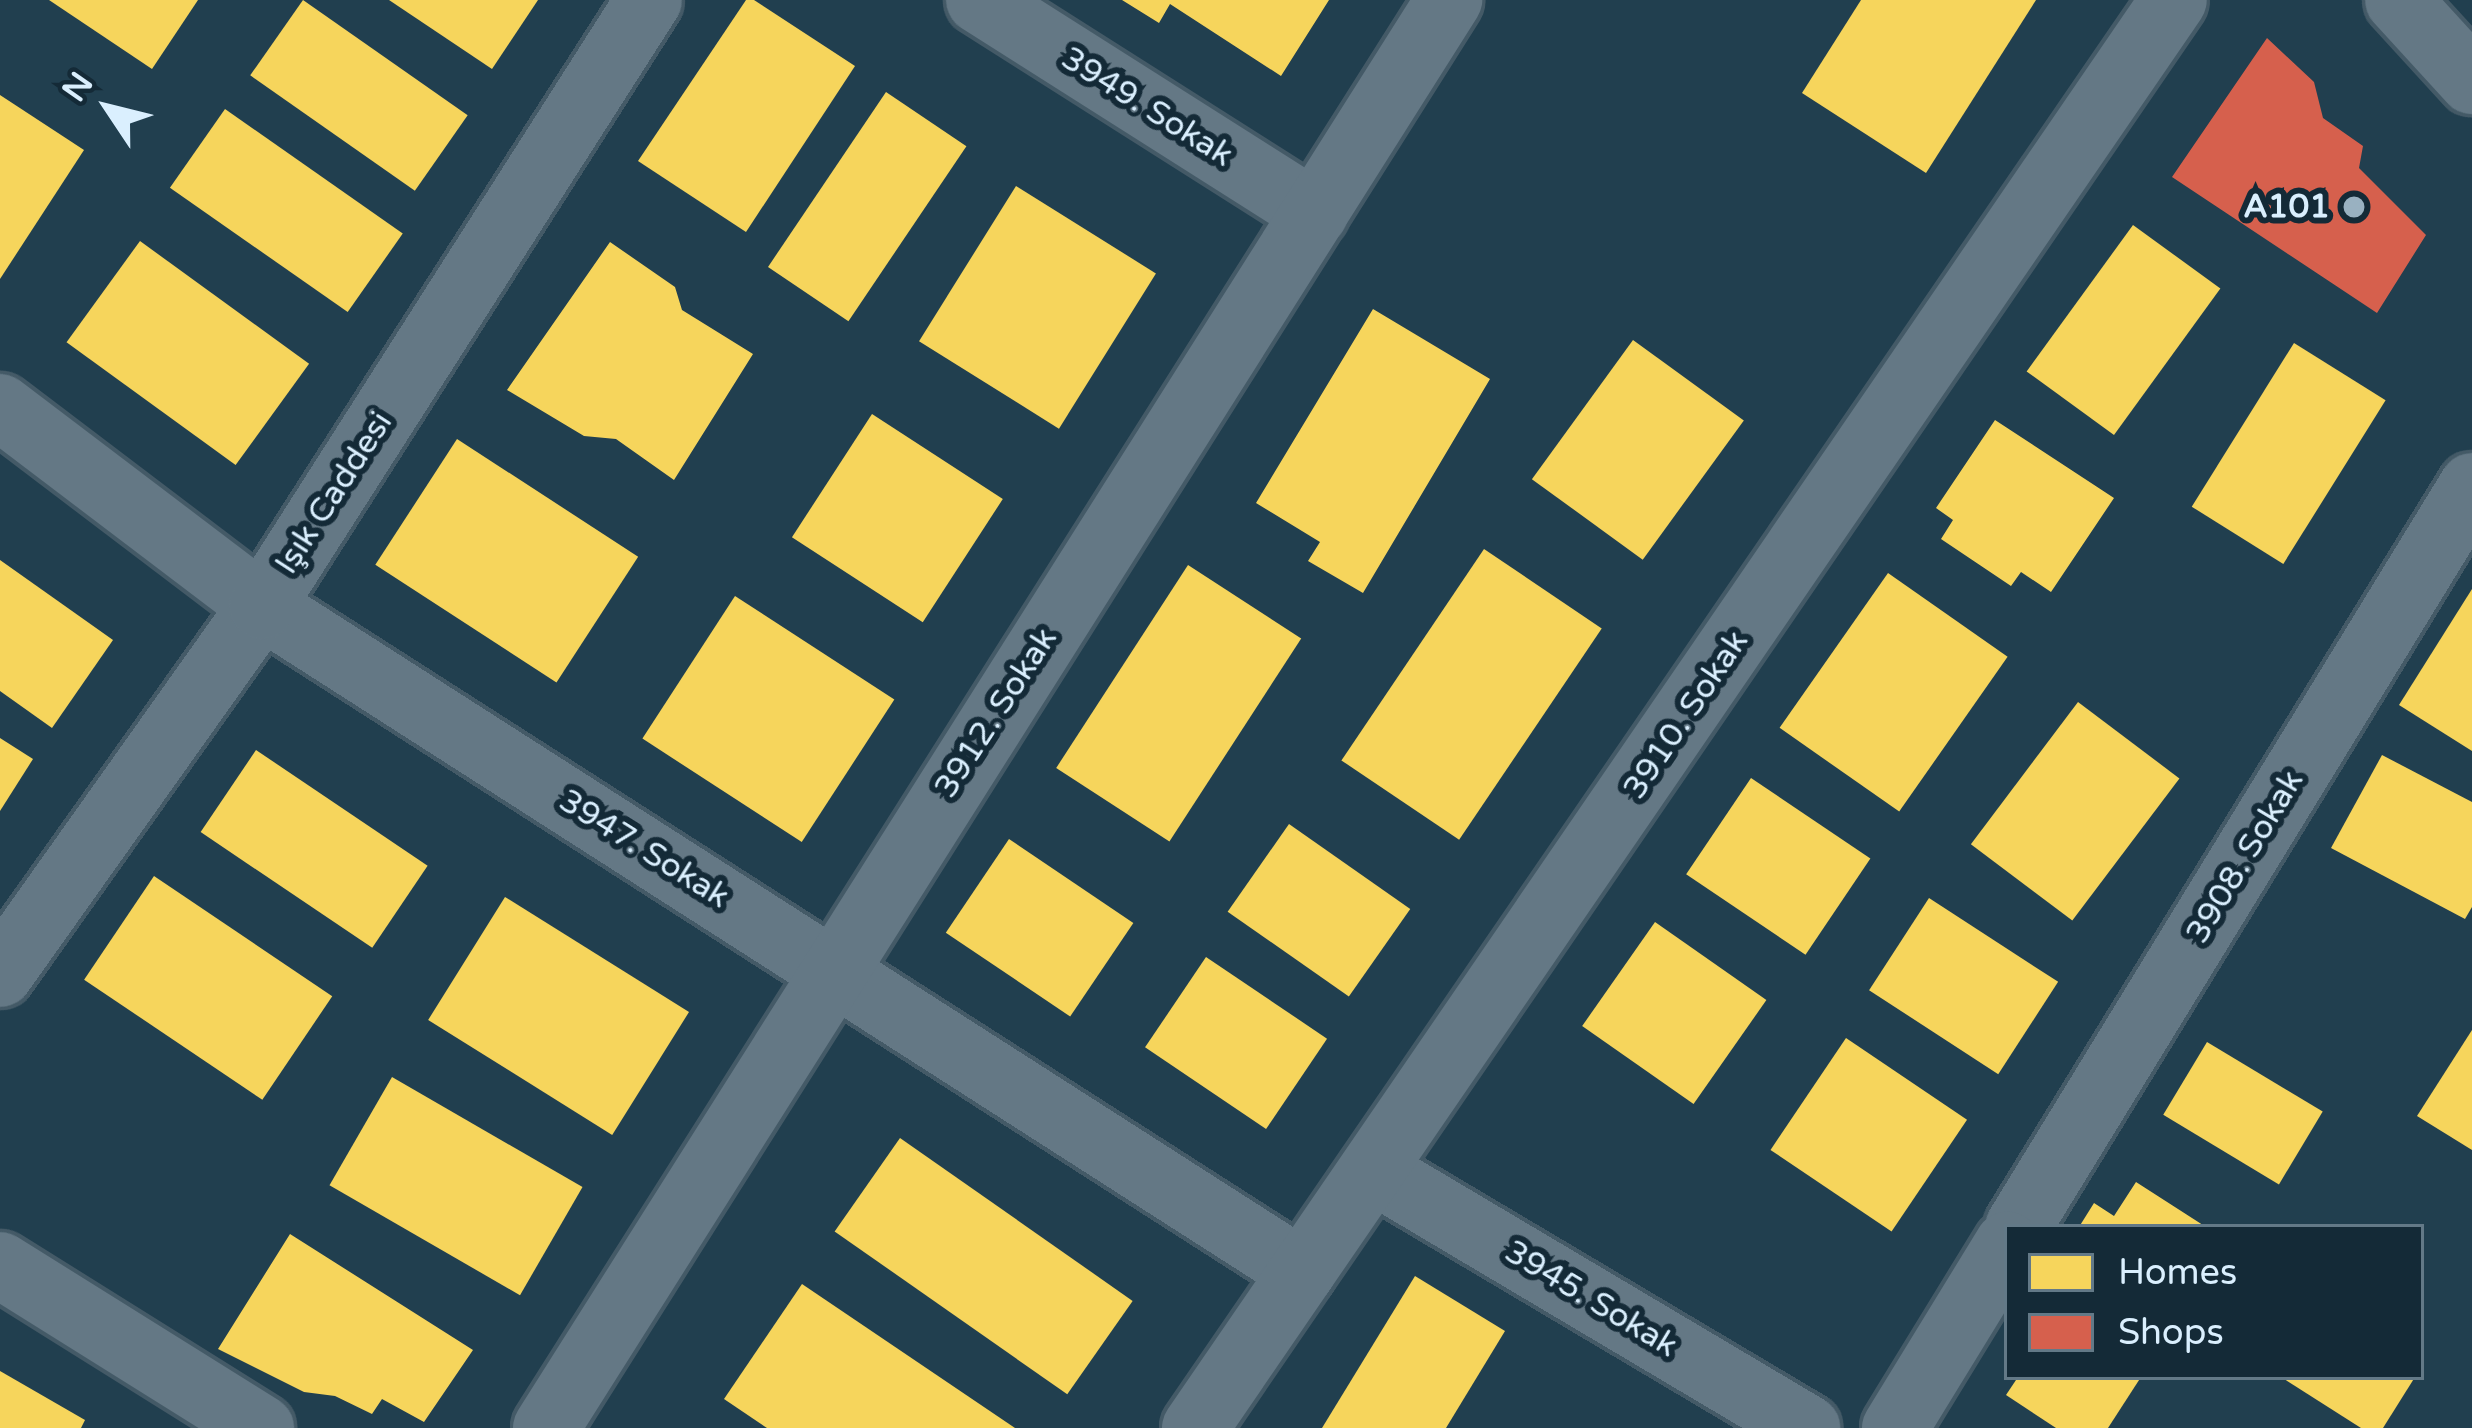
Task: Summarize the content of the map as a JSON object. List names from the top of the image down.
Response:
{
  "streets": {
    "street": [
      "3949. Sokak",
      "Işık Caddesi",
      "3912. Sokak",
      "3910. Sokak",
      "3947. Sokak",
      "3908. Sokak",
      "3945. Sokak"
    ]
  },
  "crossings": [
    ["3949. Sokak", "3912. Sokak"],
    ["Işık Caddesi", "3947. Sokak"],
    ["3912. Sokak", "3947. Sokak"],
    ["3910. Sokak", "3947. Sokak"],
    ["3910. Sokak", "3945. Sokak"]
  ],
  "places": ["A101"],
  "legend": ["Homes", "Shops"],
  "north": "top left"
}
